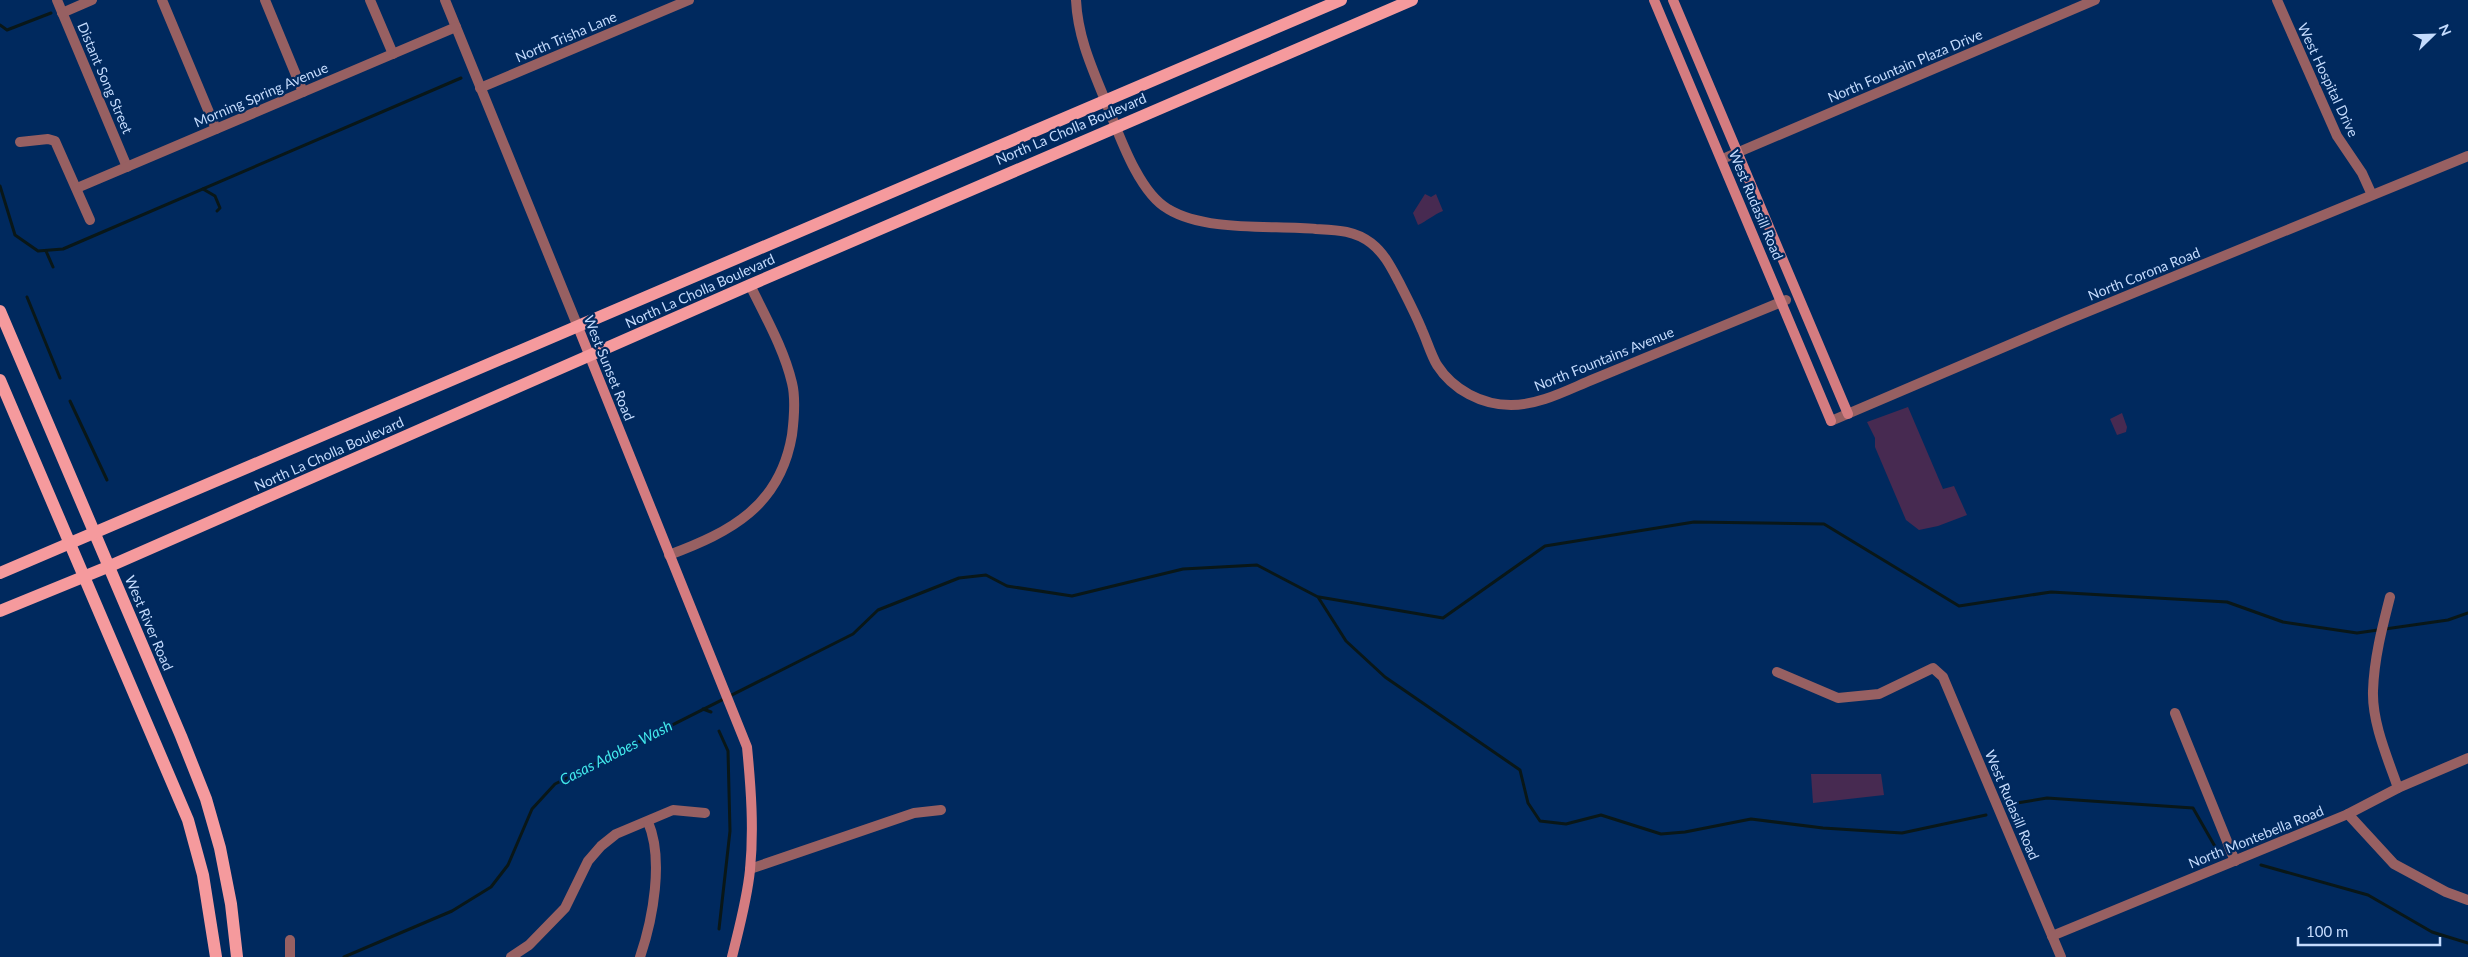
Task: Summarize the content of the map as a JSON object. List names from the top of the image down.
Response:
{
  "streets": {
    "main road": ["North La Cholla Boulevard", "West River Road"],
    "street": [
      "North Trisha Lane",
      "North Fountain Plaza Drive",
      "Distant Song Street",
      "West Hospital Drive",
      "Morning Spring Avenue",
      "West Rudasill Road",
      "North Corona Road",
      "North Fountains Avenue",
      "West Sunset Road",
      "North Montebella Road"
    ]
  },
  "crossings": [
    ["North Trisha Lane", "West Sunset Road"],
    ["North Fountain Plaza Drive", "West Rudasill Road"],
    ["Distant Song Street", "Morning Spring Avenue"],
    ["West Hospital Drive", "North Corona Road"],
    ["Morning Spring Avenue", "West Sunset Road"],
    ["North La Cholla Boulevard", "North Fountains Avenue"],
    ["North La Cholla Boulevard", "West Sunset Road"],
    ["North La Cholla Boulevard", "West River Road"],
    ["West Rudasill Road", "North Corona Road"],
    ["West Rudasill Road", "North Fountains Avenue"],
    ["West Rudasill Road", "North Montebella Road"]
  ],
  "water": ["Casas Adobes Wash"],
  "scale_bar": "100 m",
  "north": "top right"
}
